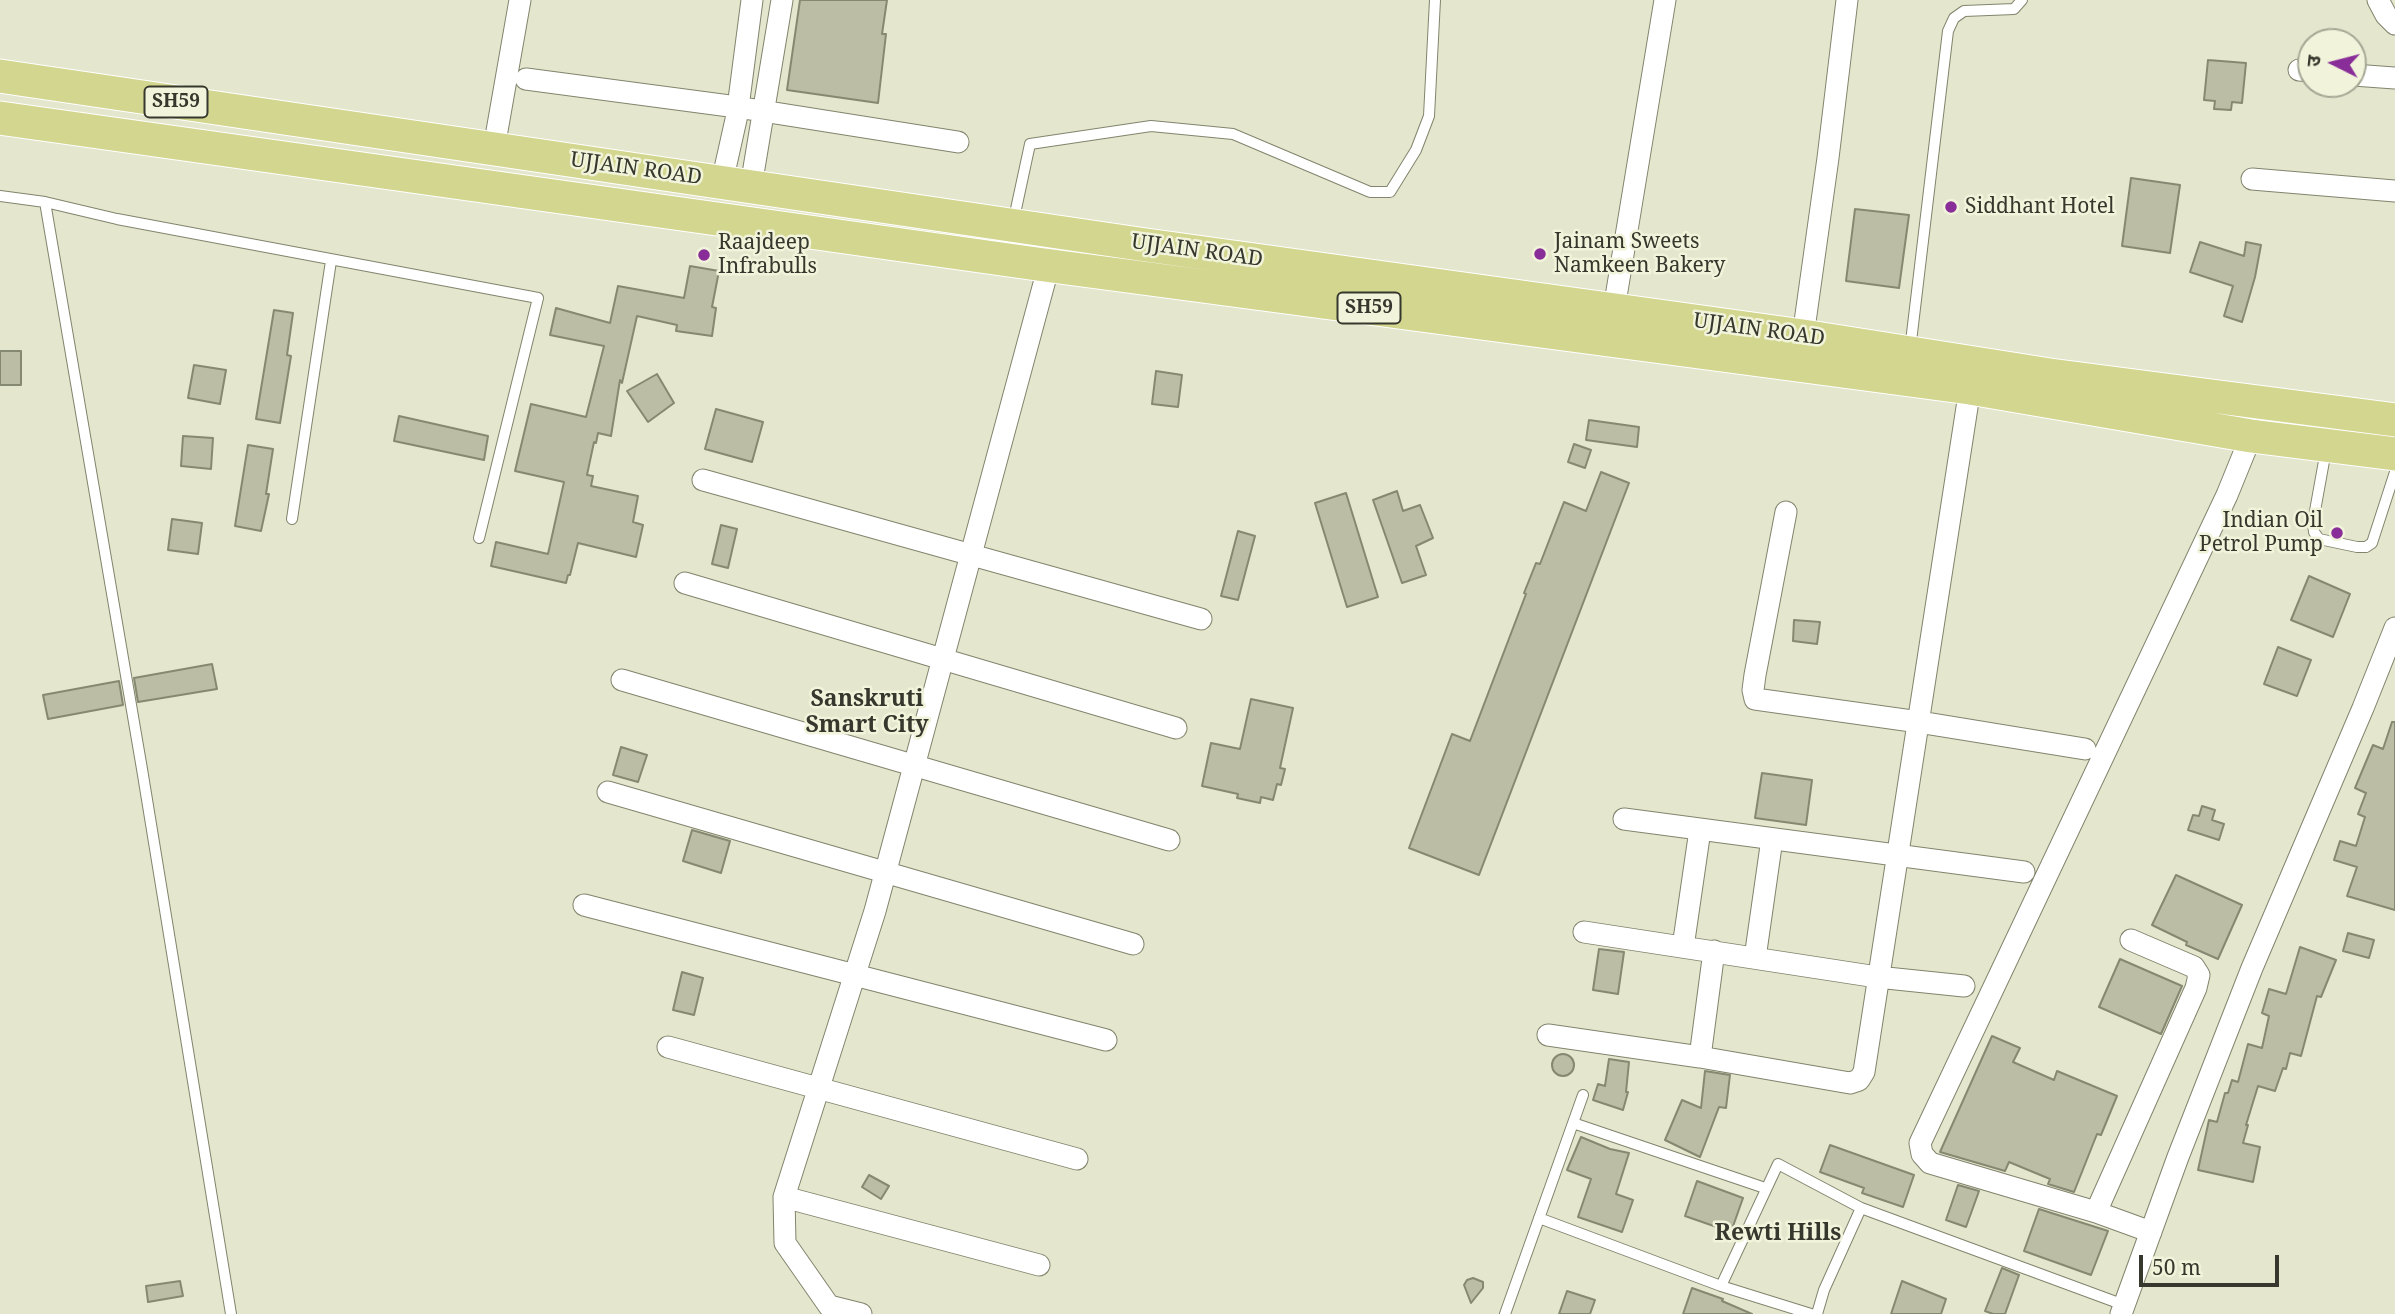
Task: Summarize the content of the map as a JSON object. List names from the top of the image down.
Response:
{
  "streets": {
    "main road": ["SH59", "UJJAIN ROAD"]
  },
  "districts": ["Sanskruti Smart City", "Rewti Hills"],
  "places": [
    "Siddhant Hotel",
    "Jainam Sweets Namkeen Bakery",
    "Raajdeep Infrabulls",
    "Indian Oil Petrol Pump"
  ],
  "scale_bar": "50 m",
  "north": "left"
}
